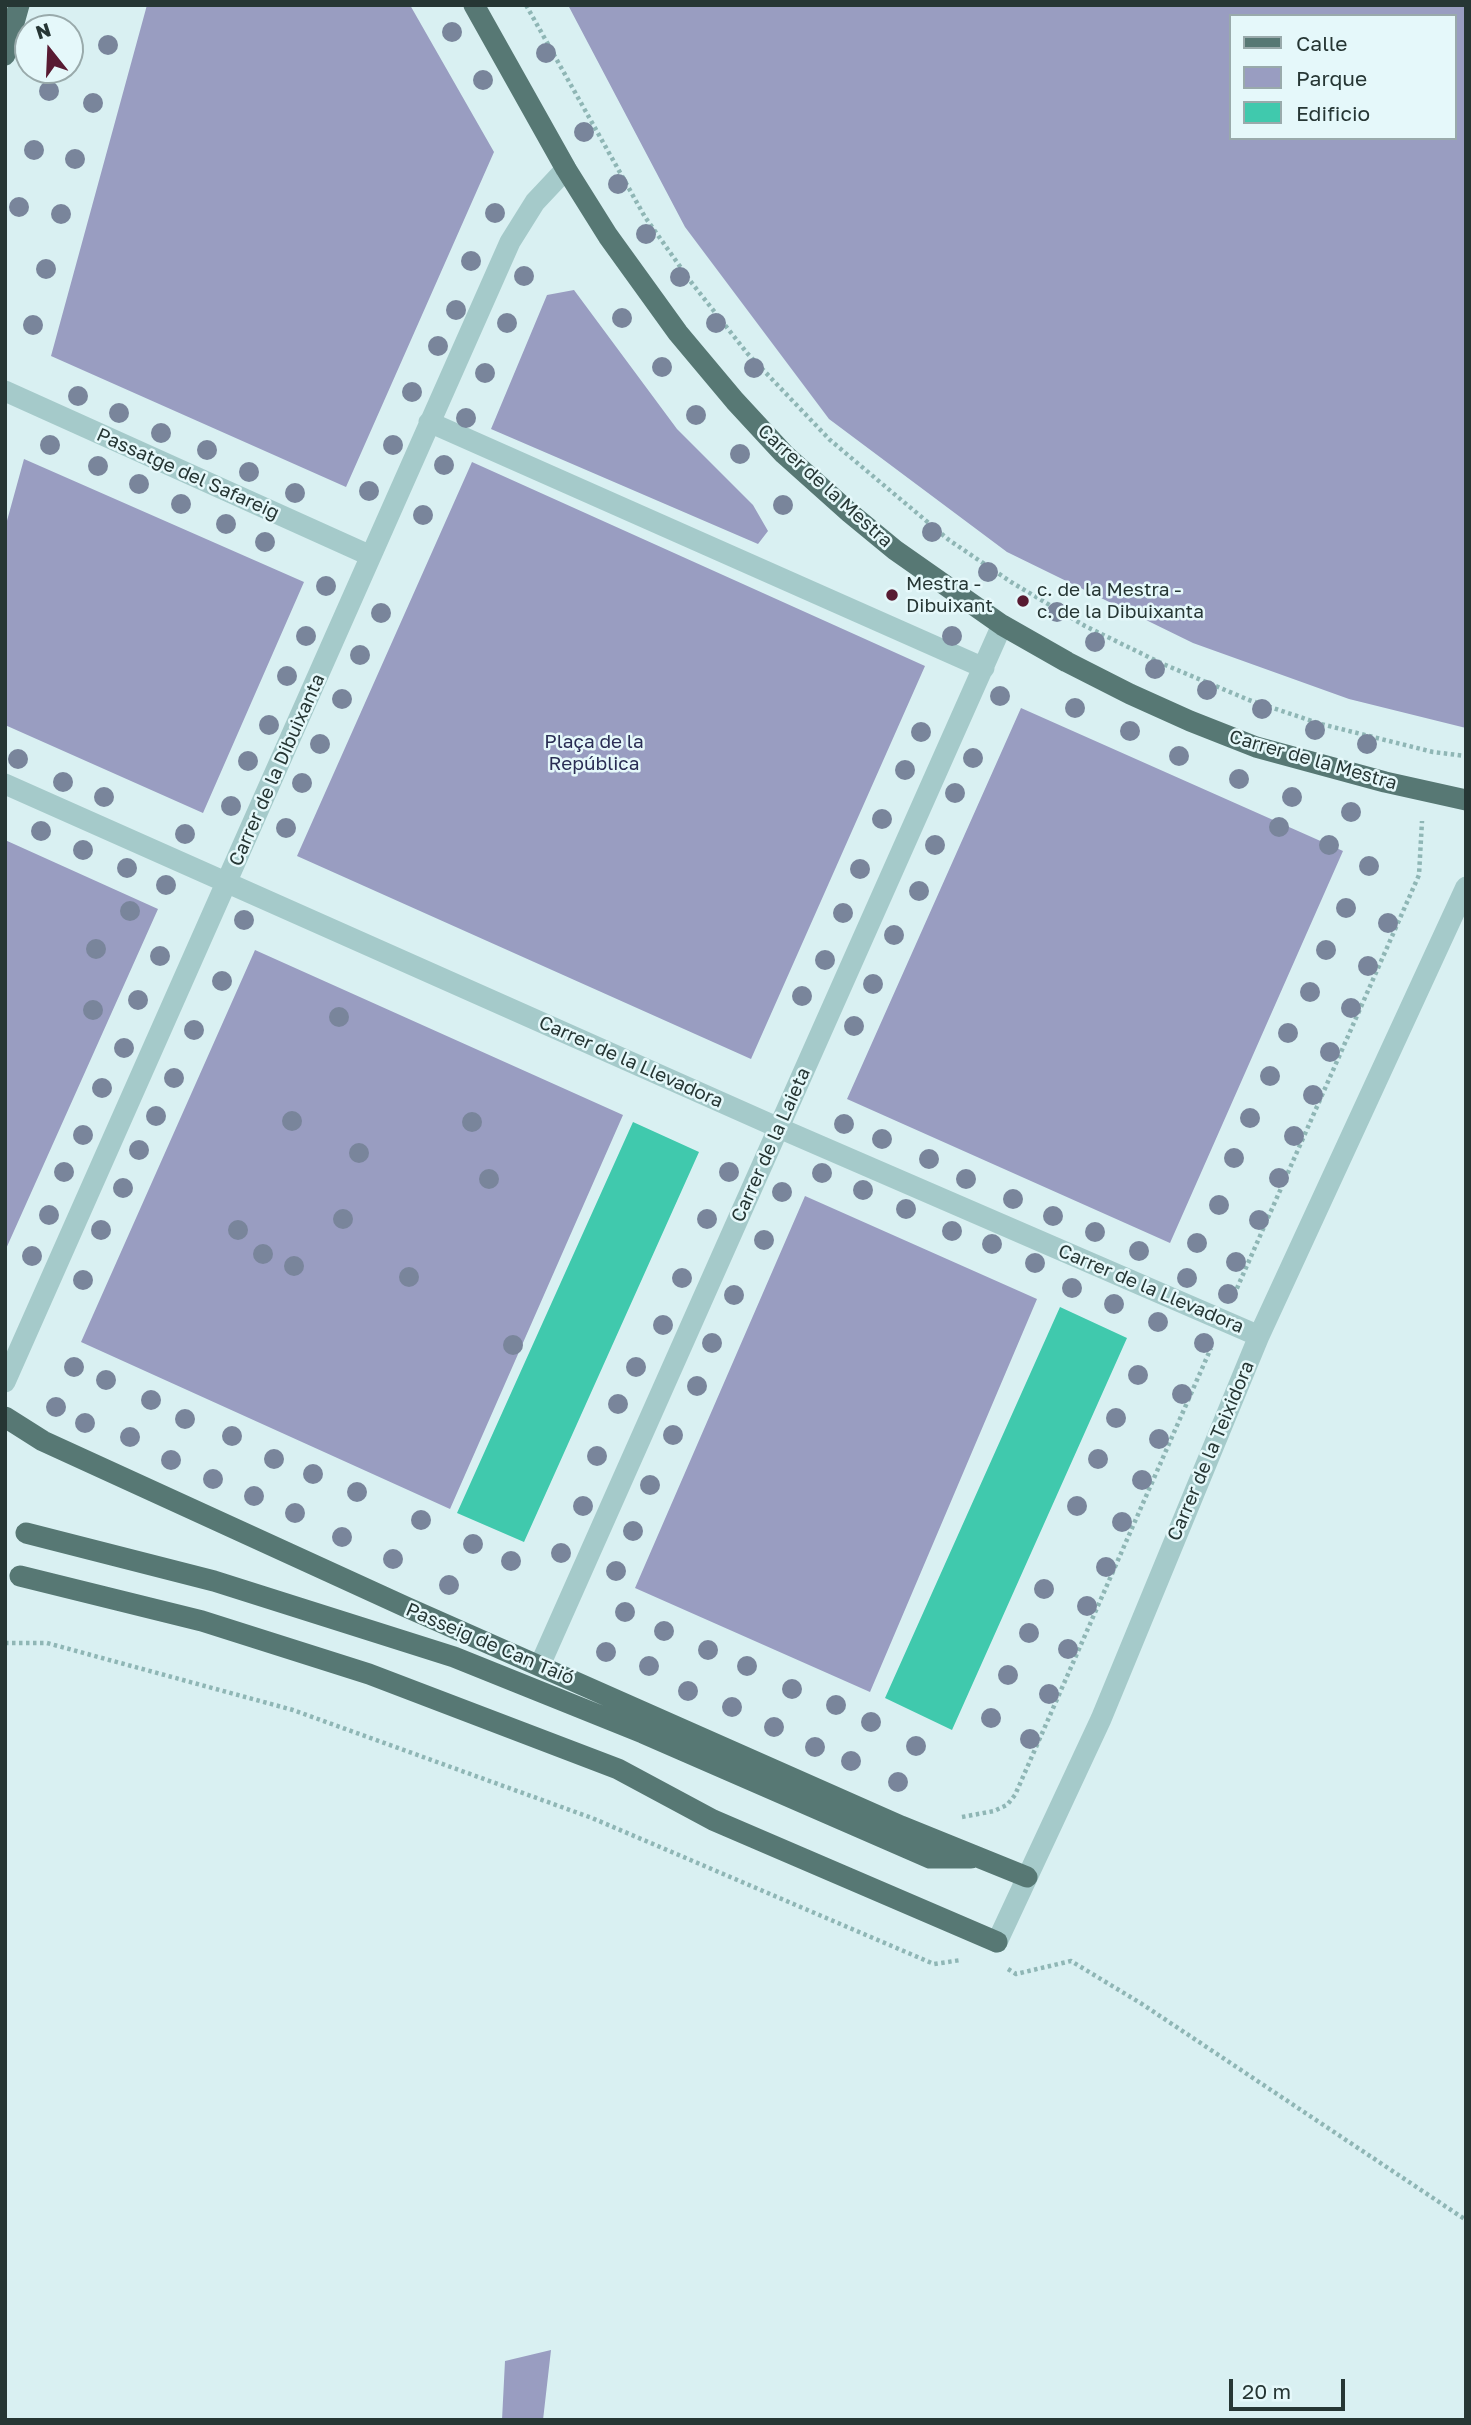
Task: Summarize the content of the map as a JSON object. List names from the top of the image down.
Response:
{
  "streets": {
    "main road": ["Carrer de la Mestra", "Passeig de Can Taió"],
    "street": [
      "Passatge del Safareig",
      "Carrer de la Dibuixanta",
      "Carrer de la Llevadora",
      "Carrer de la Laieta",
      "Carrer de la Teixidora"
    ]
  },
  "crossings": [
    ["Passatge del Safareig", "Carrer de la Dibuixanta"],
    ["Carrer de la Mestra", "Carrer de la Dibuixanta"],
    ["Carrer de la Mestra", "Carrer de la Laieta"],
    ["Carrer de la Dibuixanta", "Carrer de la Llevadora"],
    ["Carrer de la Llevadora", "Carrer de la Laieta"],
    ["Carrer de la Llevadora", "Carrer de la Teixidora"],
    ["Carrer de la Laieta", "Passeig de Can Taió"],
    ["Carrer de la Teixidora", "Passeig de Can Taió"]
  ],
  "parks": ["Plaça de la República"],
  "places": ["Mestra - Dibuixant", "c. de la Mestra - c. de la Dibuixanta"],
  "legend": ["Calle", "Parque", "Edificio"],
  "scale_bar": "20 m",
  "north": "top"
}
